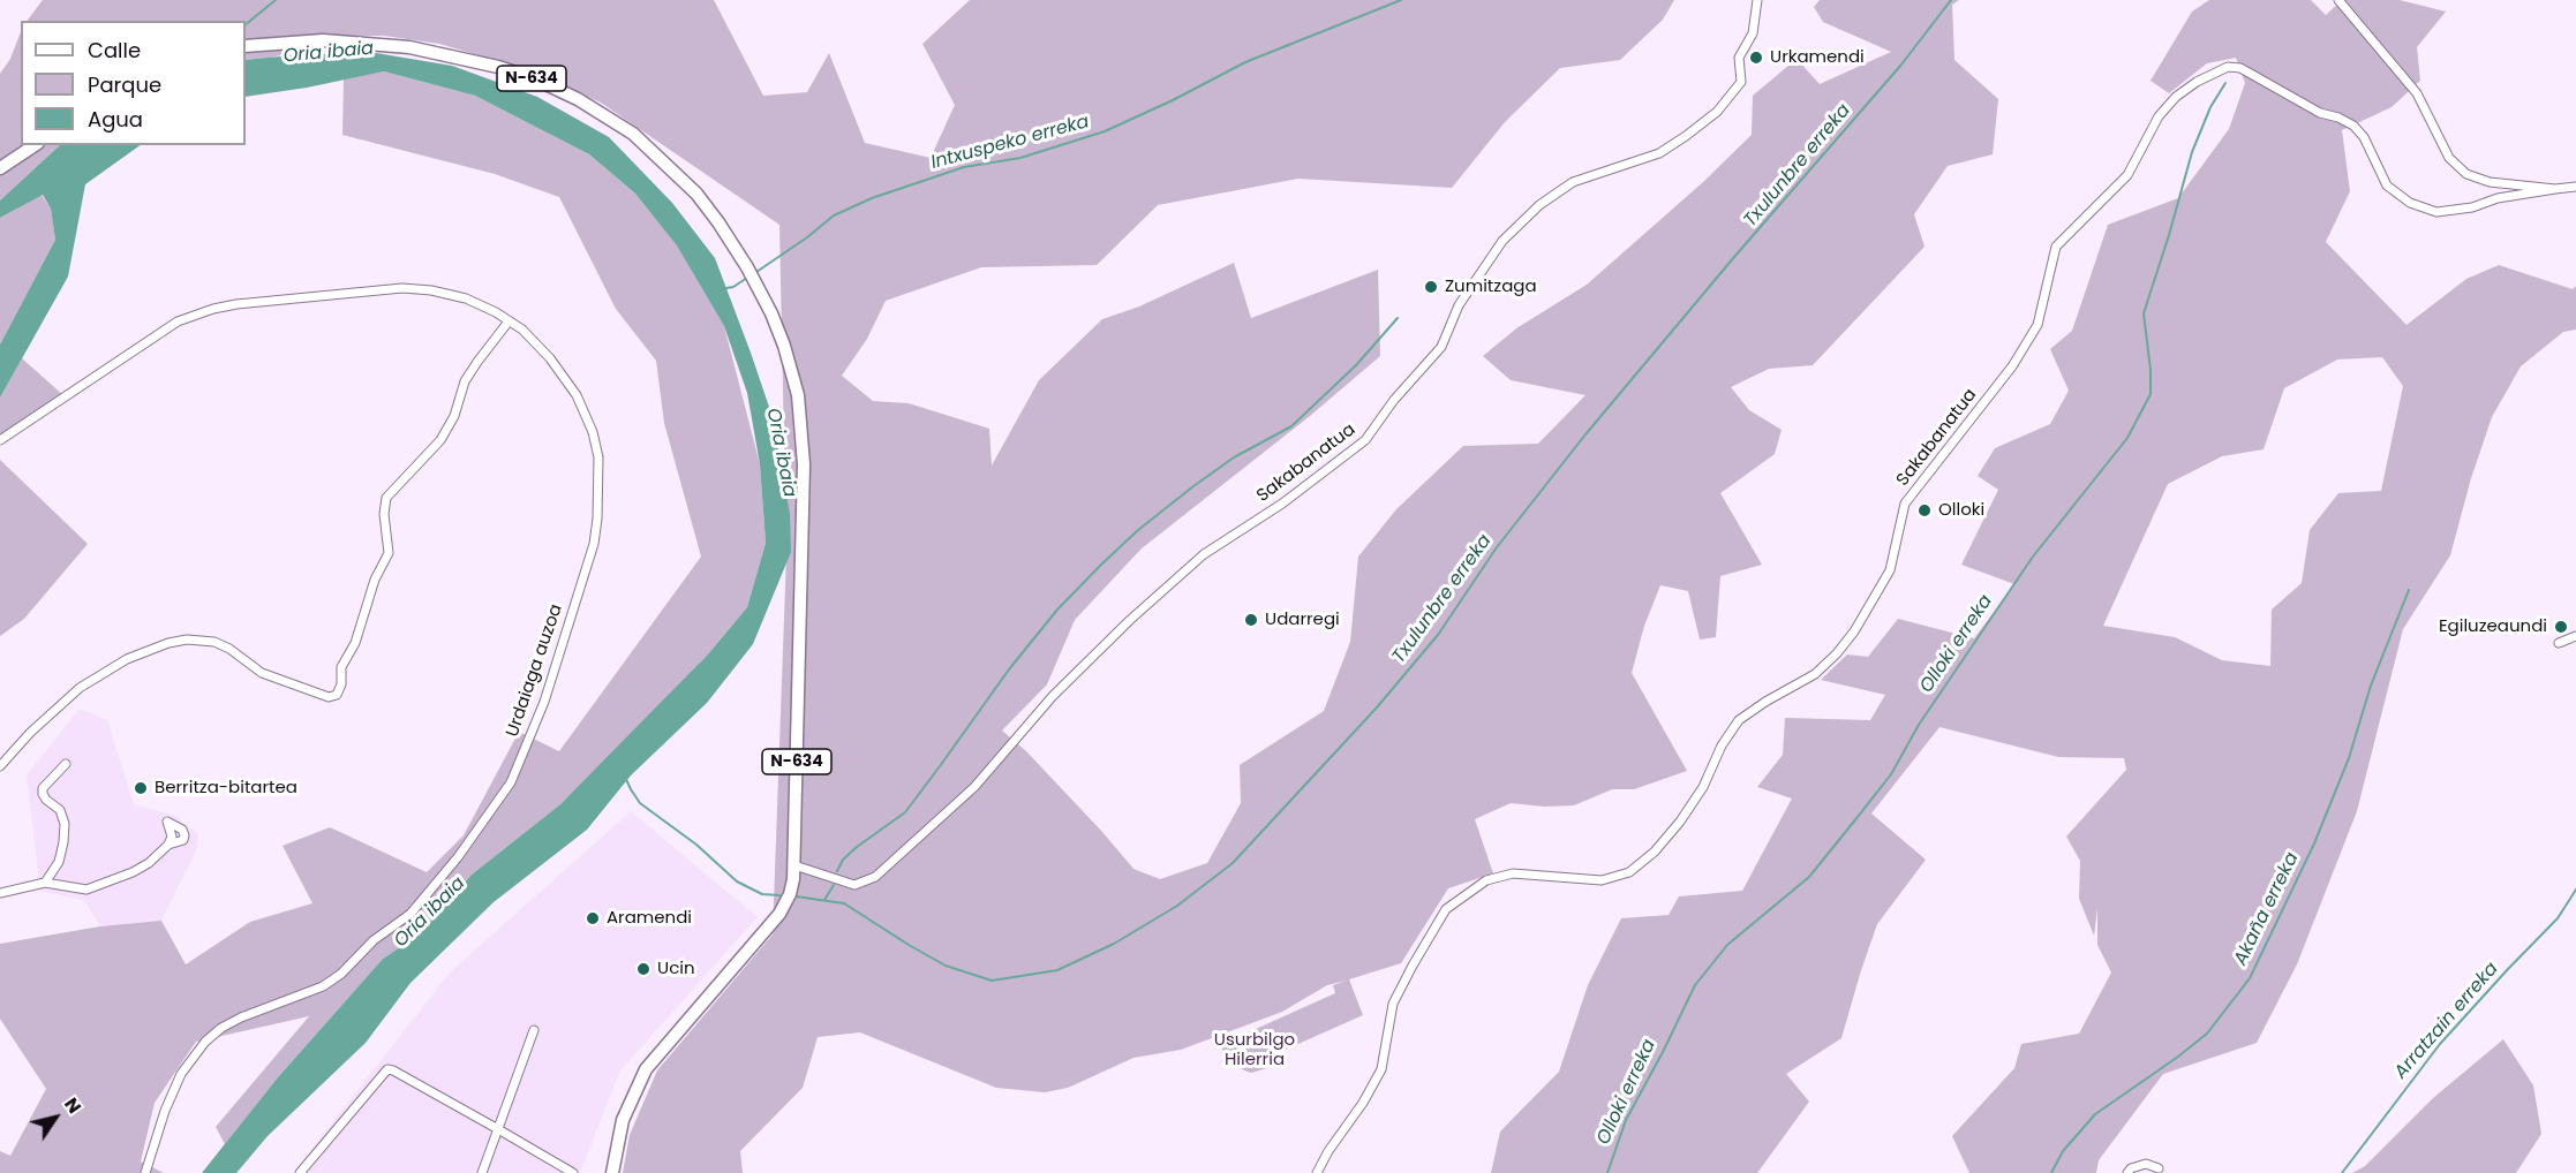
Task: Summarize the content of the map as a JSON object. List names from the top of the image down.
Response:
{
  "streets": {
    "highway": ["N-634"],
    "street": ["Sakabanatua", "Urdaiaga auzoa"]
  },
  "crossings": [
    ["N-634", "Sakabanatua"]
  ],
  "water": [
    "Oria ibaia",
    "Intxuspeko erreka",
    "Txulunbre erreka",
    "Olloki erreka",
    "Akaña erreka",
    "Arratzain erreka"
  ],
  "parks": ["Usurbilgo Hilerria"],
  "places": [
    "Urkamendi",
    "Zumitzaga",
    "Olloki",
    "Udarregi",
    "Egiluzeaundi",
    "Berritza-bitartea",
    "Aramendi",
    "Ucin"
  ],
  "legend": ["Calle", "Parque", "Agua"],
  "north": "top right"
}
